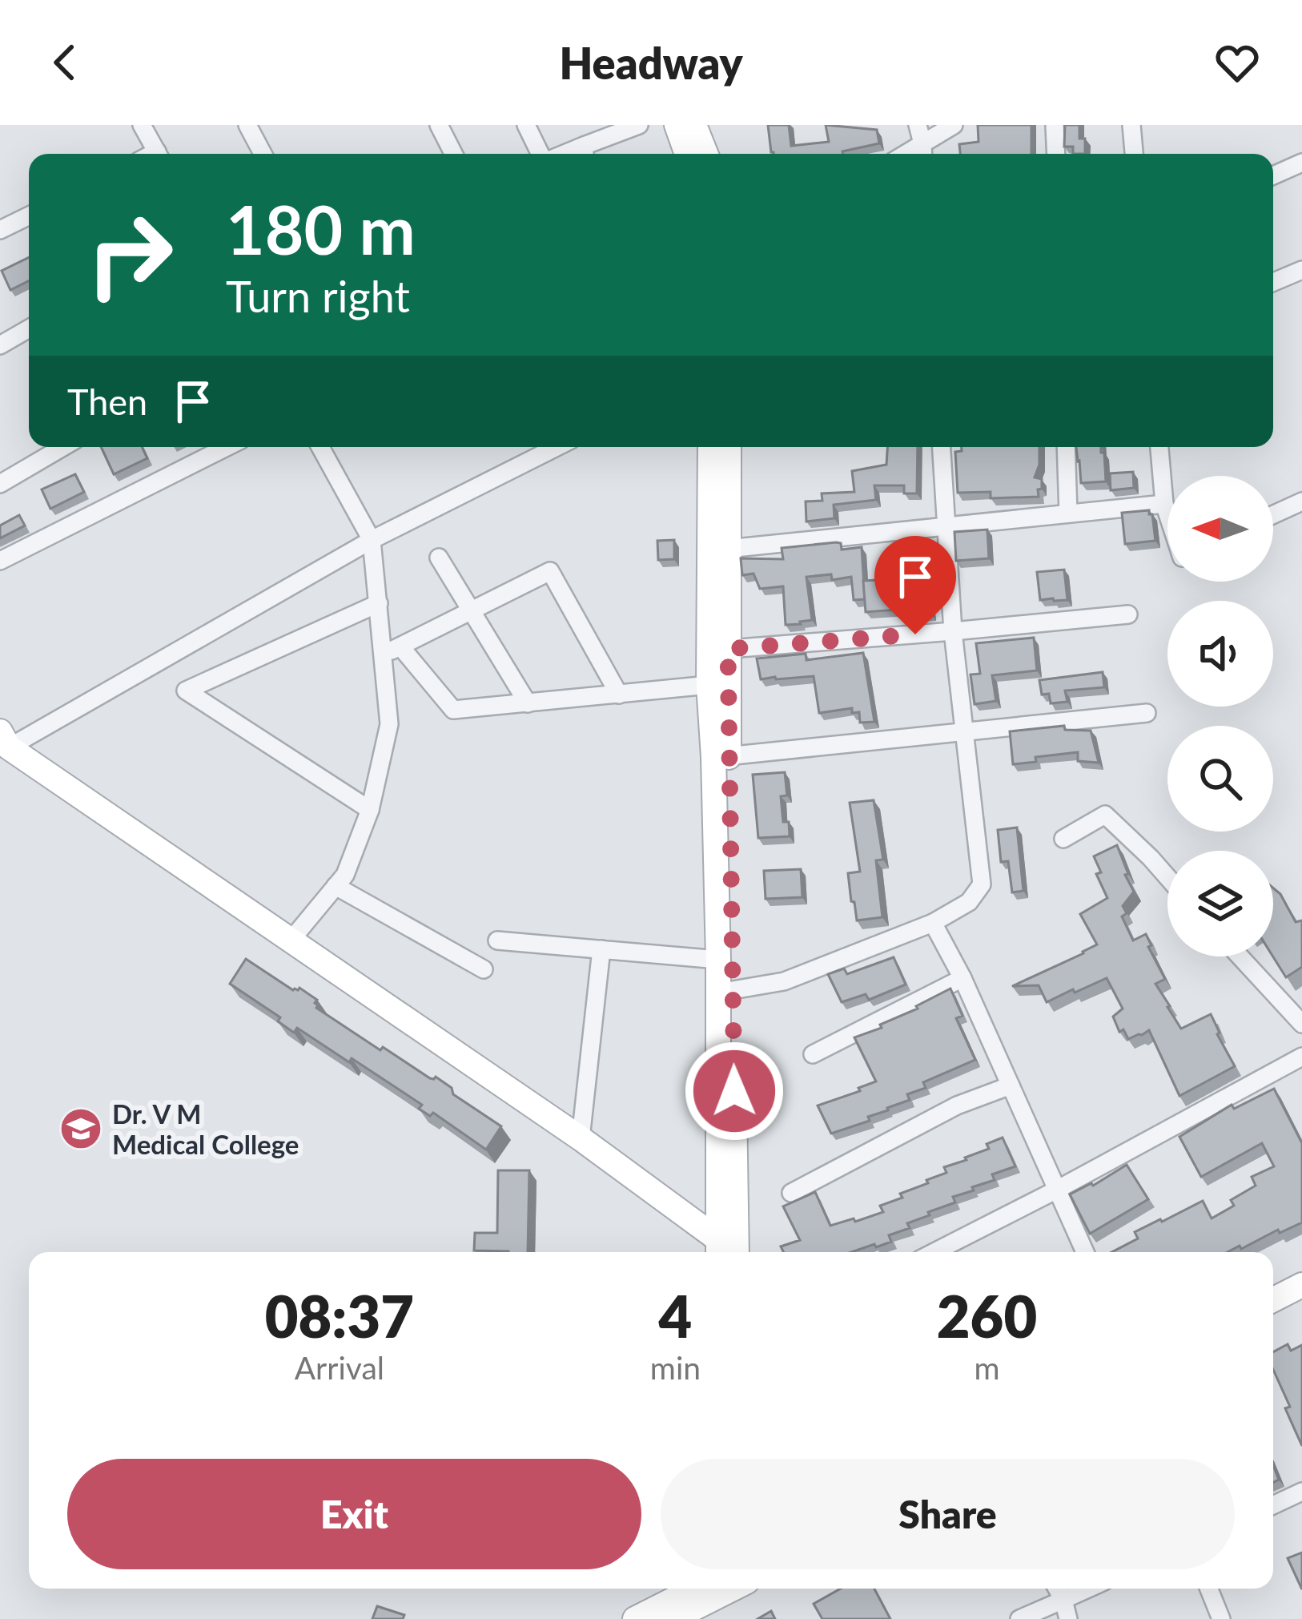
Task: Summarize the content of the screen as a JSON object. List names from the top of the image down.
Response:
{
  "places": {
    "school or university": ["Dr. V M Medical College"]
  },
  "north": "left",
  "page": {
    "header": "Headway",
    "turn": ["180 m", "Turn right"],
    "then": "Then",
    "eta": [
      "08:37",
      "Arrival",
      "4",
      "min",
      "260",
      "m"
    ],
    "buttons": ["Exit", "Share"]
  }
}
